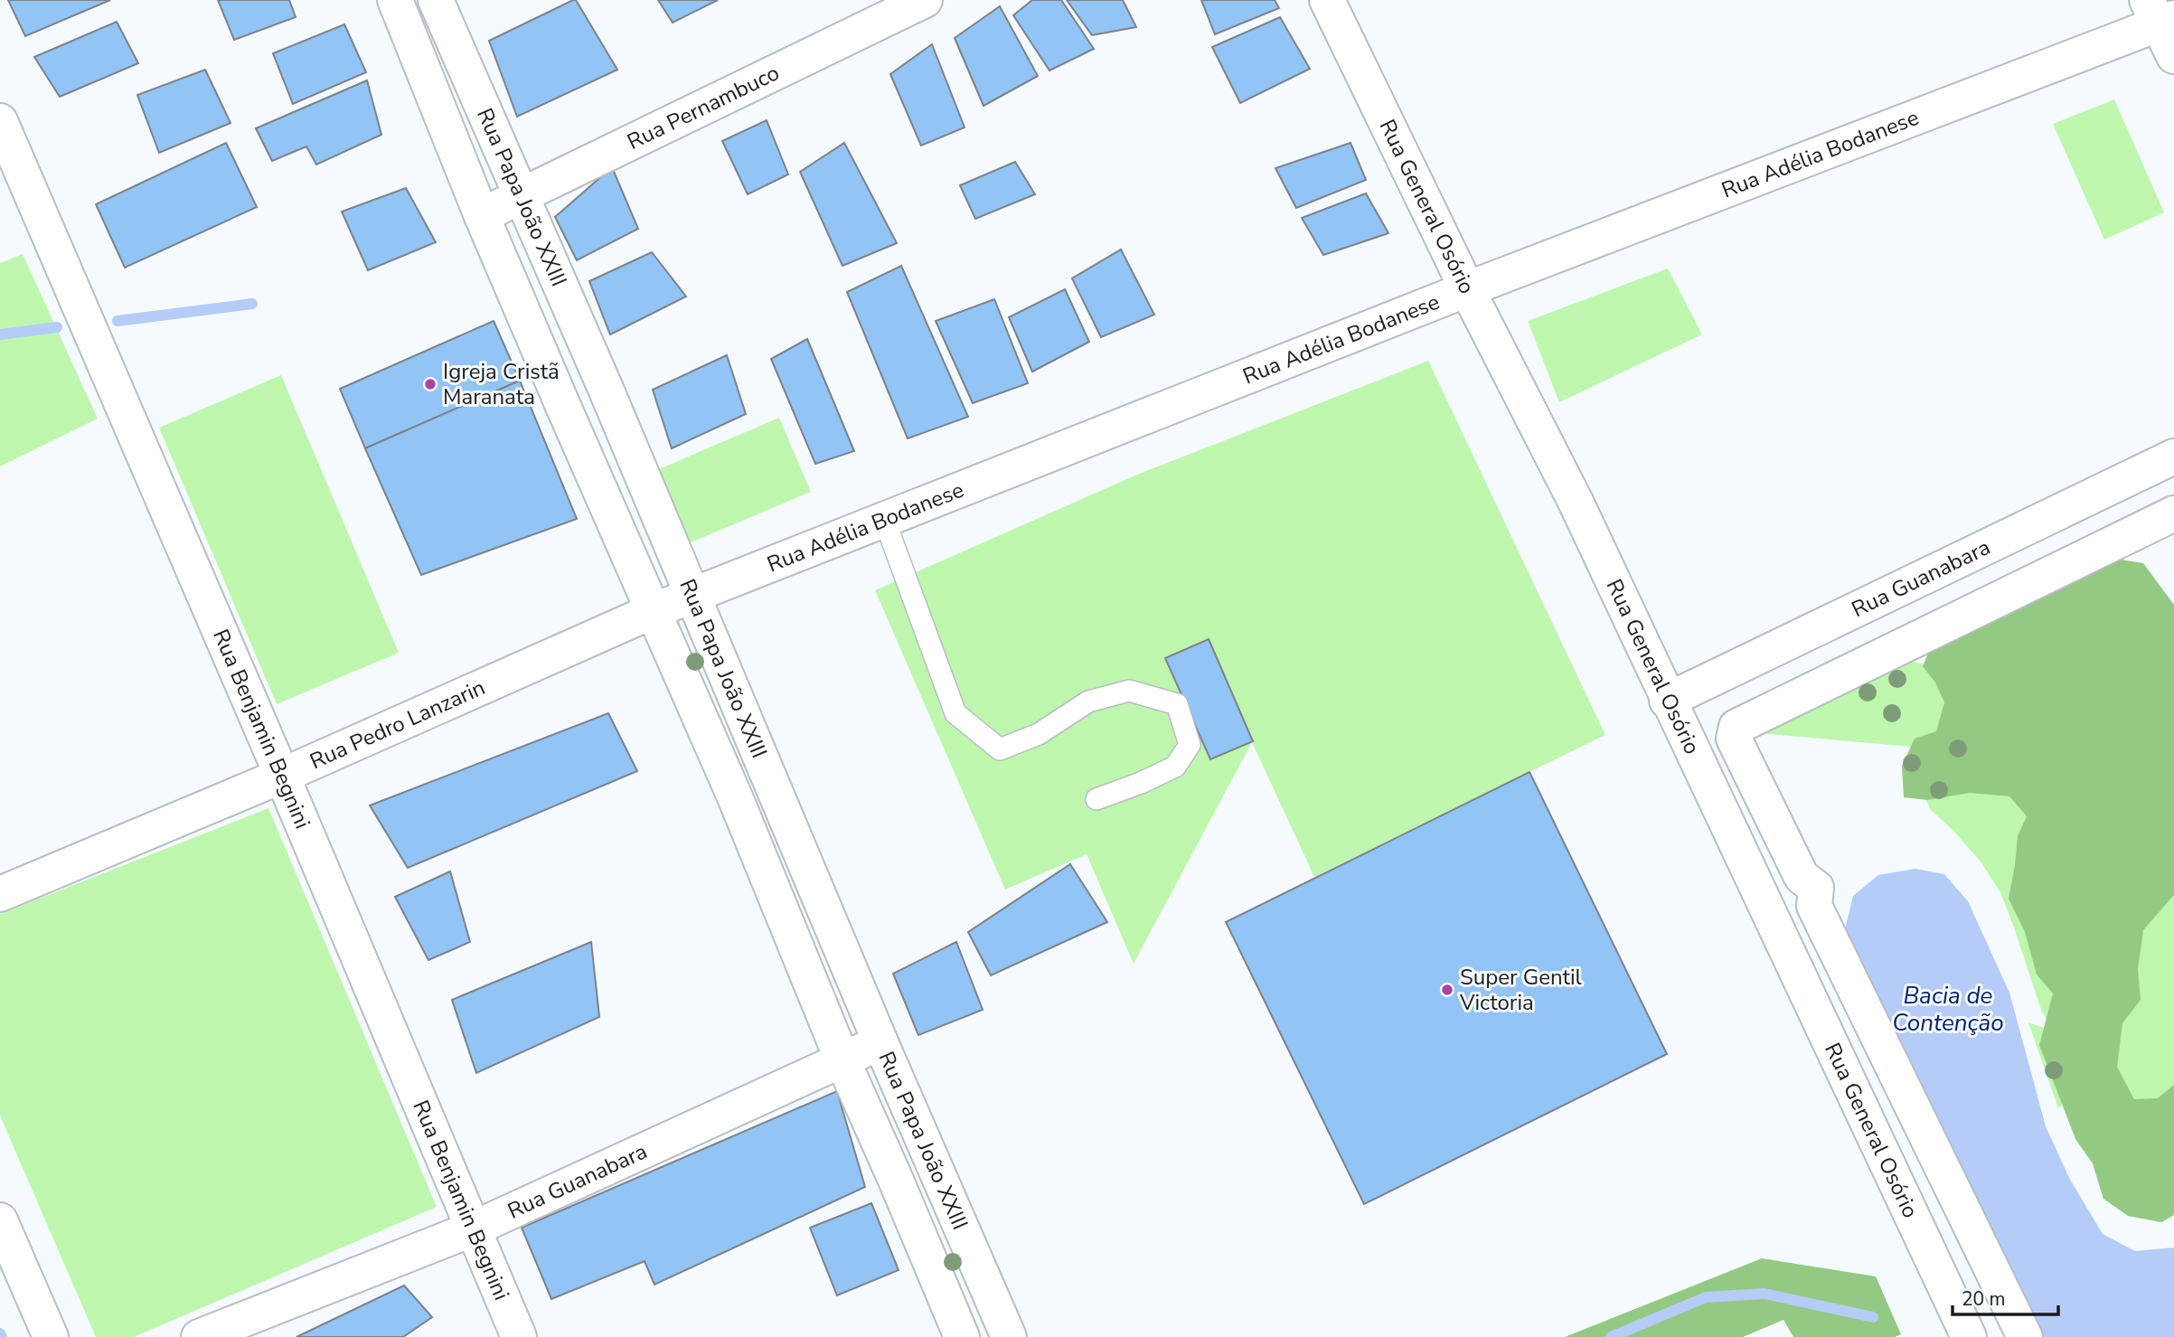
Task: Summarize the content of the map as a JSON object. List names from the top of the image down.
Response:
{
  "streets": {
    "street": [
      "Rua Pernambuco",
      "Rua Adélia Bodanese",
      "Rua Papa João XXIII",
      "Rua General Osório",
      "Rua Guanabara",
      "Rua Pedro Lanzarin",
      "Rua Benjamin Begnini"
    ]
  },
  "crossings": [
    ["Rua Pernambuco", "Rua Papa João XXIII"],
    ["Rua Adélia Bodanese", "Rua Papa João XXIII"],
    ["Rua Adélia Bodanese", "Rua General Osório"],
    ["Rua Adélia Bodanese", "Rua Pedro Lanzarin"],
    ["Rua Papa João XXIII", "Rua Guanabara"],
    ["Rua Papa João XXIII", "Rua Pedro Lanzarin"],
    ["Rua General Osório", "Rua Guanabara"],
    ["Rua Guanabara", "Rua Benjamin Begnini"],
    ["Rua Pedro Lanzarin", "Rua Benjamin Begnini"]
  ],
  "water": ["Bacia de Contenção"],
  "places": ["Igreja Cristã Maranata", "Super Gentil Victoria"],
  "scale_bar": "20 m"
}
